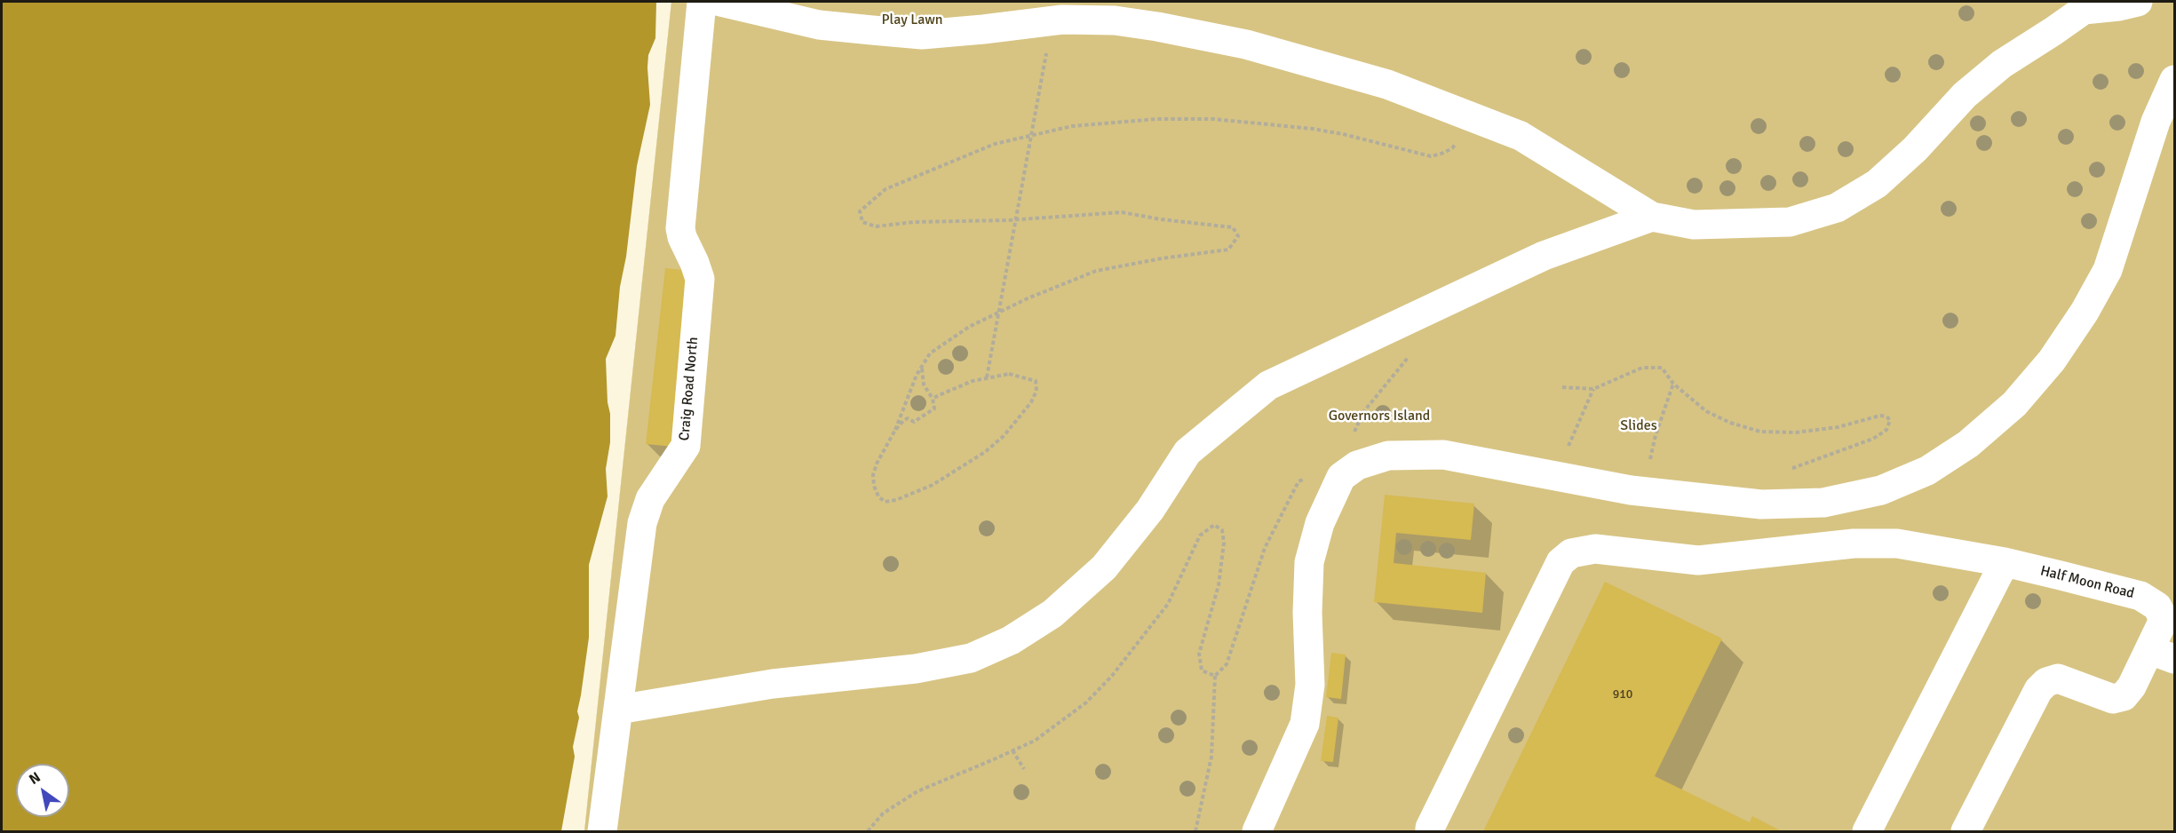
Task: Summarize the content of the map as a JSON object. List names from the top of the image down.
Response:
{
  "streets": {
    "street": ["Craig Road North", "Half Moon Road"]
  },
  "parks": ["Play Lawn", "Governors Island", "Slides"],
  "house_numbers": ["910"],
  "north": "top left"
}
